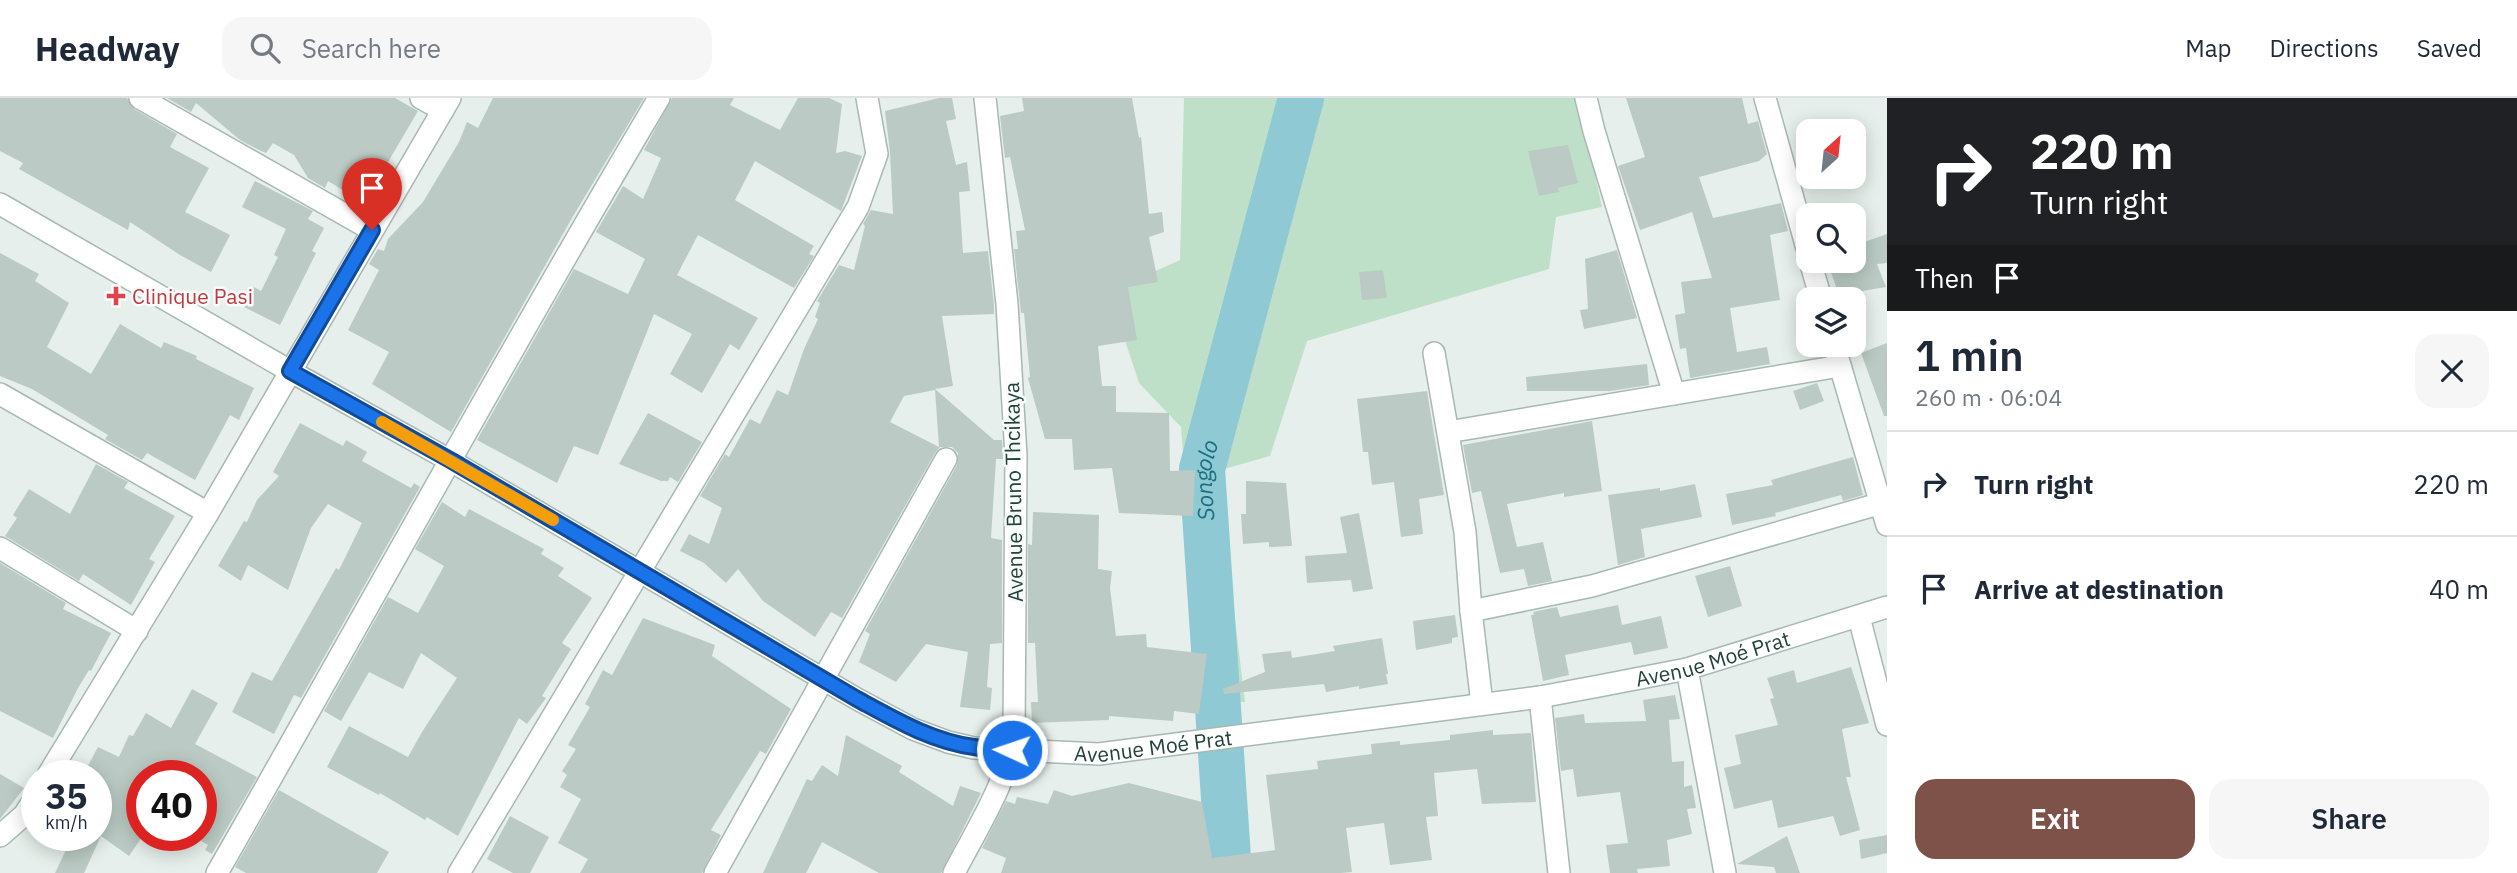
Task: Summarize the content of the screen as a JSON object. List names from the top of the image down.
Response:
{
  "streets": {
    "street": ["Avenue Bruno Thcikaya", "Avenue Moé Prat"]
  },
  "crossings": [
    ["Avenue Bruno Thcikaya", "Avenue Moé Prat"]
  ],
  "water": ["Songolo"],
  "places": {
    "health": ["Clinique Pasi"]
  },
  "north": "top right",
  "page": {
    "header": "Headway",
    "search": "Search here",
    "nav": ["Map", "Directions", "Saved"],
    "turn": ["220 m", "Turn right"],
    "then": "Then",
    "heading": ["1 min", "260 m · 06:04"],
    "list": [
      {
        "name": "Turn right",
        "value": "220 m"
      },
      {
        "name": "Arrive at destination",
        "value": "40 m"
      }
    ],
    "speed": "35 km/h",
    "limit": "40",
    "buttons": ["Exit", "Share"]
  }
}
